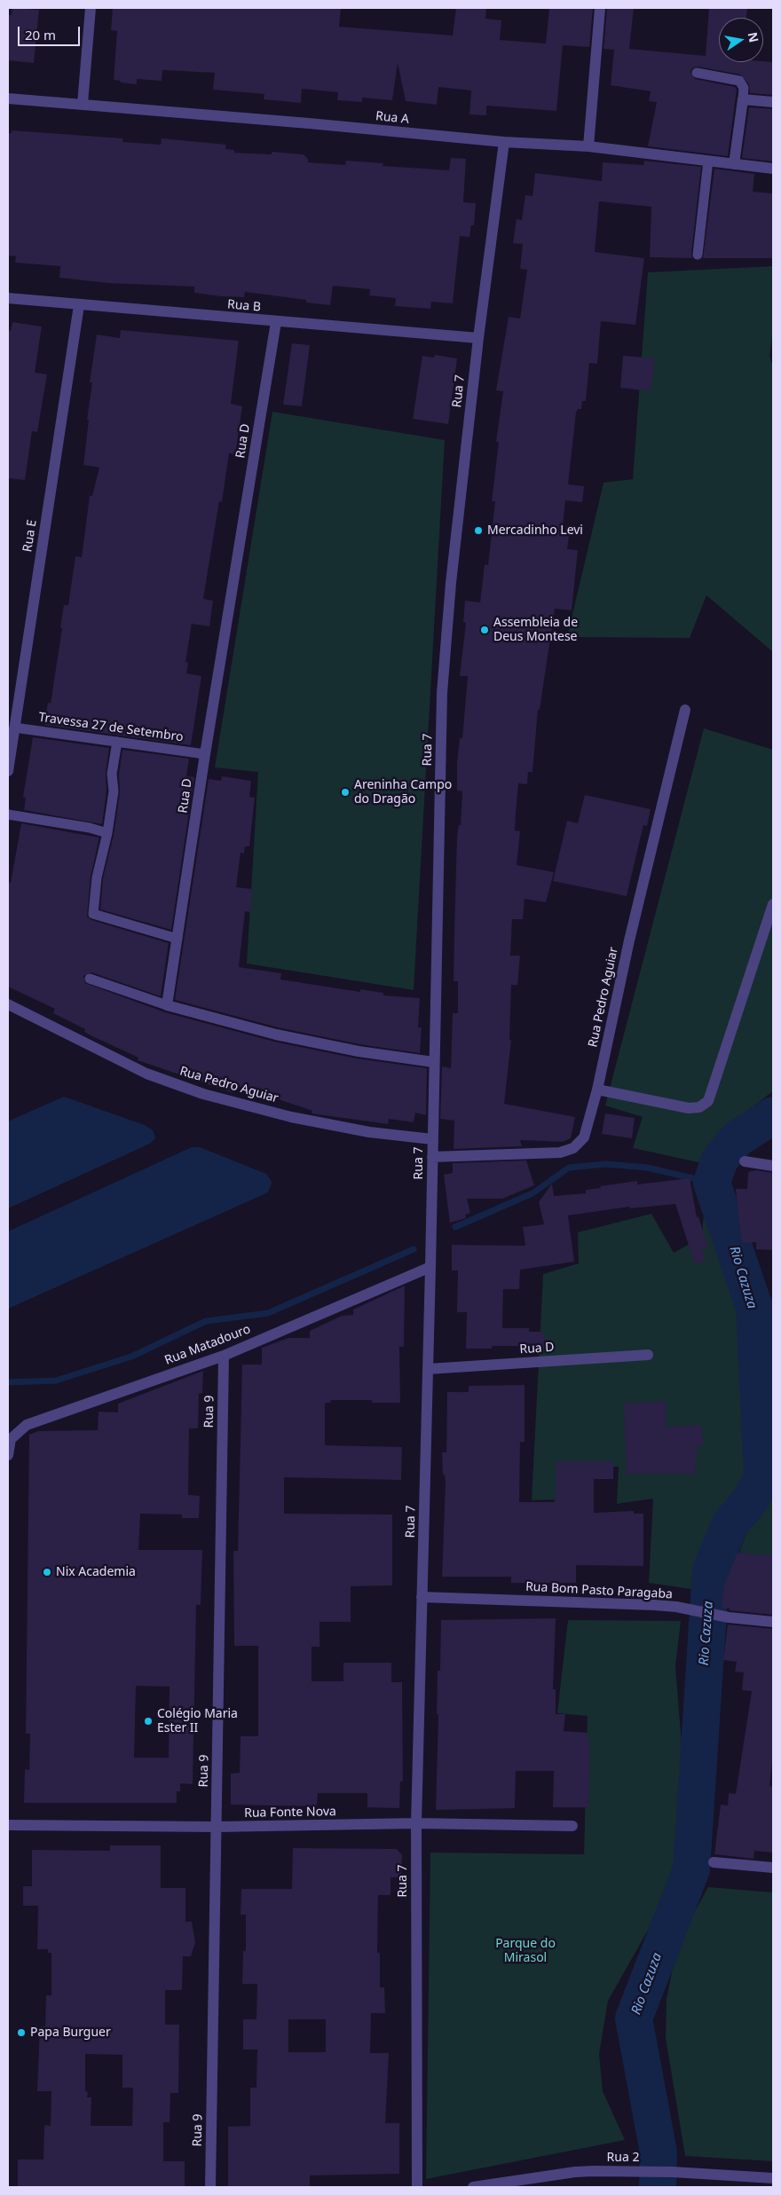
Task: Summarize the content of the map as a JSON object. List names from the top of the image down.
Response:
{
  "streets": {
    "street": [
      "Rua A",
      "Rua B",
      "Rua 7",
      "Rua D",
      "Rua E",
      "Rua Pedro Aguiar",
      "Rua Matadouro",
      "Rua 9",
      "Rua Bom Pasto Paragaba",
      "Rua Fonte Nova",
      "Rua 2"
    ],
    "lane": ["Travessa 27 de Setembro"]
  },
  "crossings": [
    ["Rua A", "Rua 7"],
    ["Rua B", "Rua 7"],
    ["Rua B", "Rua D"],
    ["Rua B", "Rua E"],
    ["Rua 7", "Rua D"],
    ["Rua 7", "Rua Pedro Aguiar"],
    ["Rua 7", "Rua Matadouro"],
    ["Rua 7", "Rua Bom Pasto Paragaba"],
    ["Rua 7", "Rua Fonte Nova"],
    ["Rua D", "Travessa 27 de Setembro"],
    ["Rua E", "Travessa 27 de Setembro"],
    ["Rua Matadouro", "Rua 9"],
    ["Rua 9", "Rua Fonte Nova"]
  ],
  "water": ["Rio Cazuza"],
  "parks": ["Parque do Mirasol"],
  "places": [
    "Mercadinho Levi",
    "Assembleia de Deus Montese",
    "Areninha Campo do Dragão",
    "Nix Academia",
    "Colégio Maria Ester II",
    "Papa Burguer"
  ],
  "scale_bar": "20 m",
  "north": "right"
}
